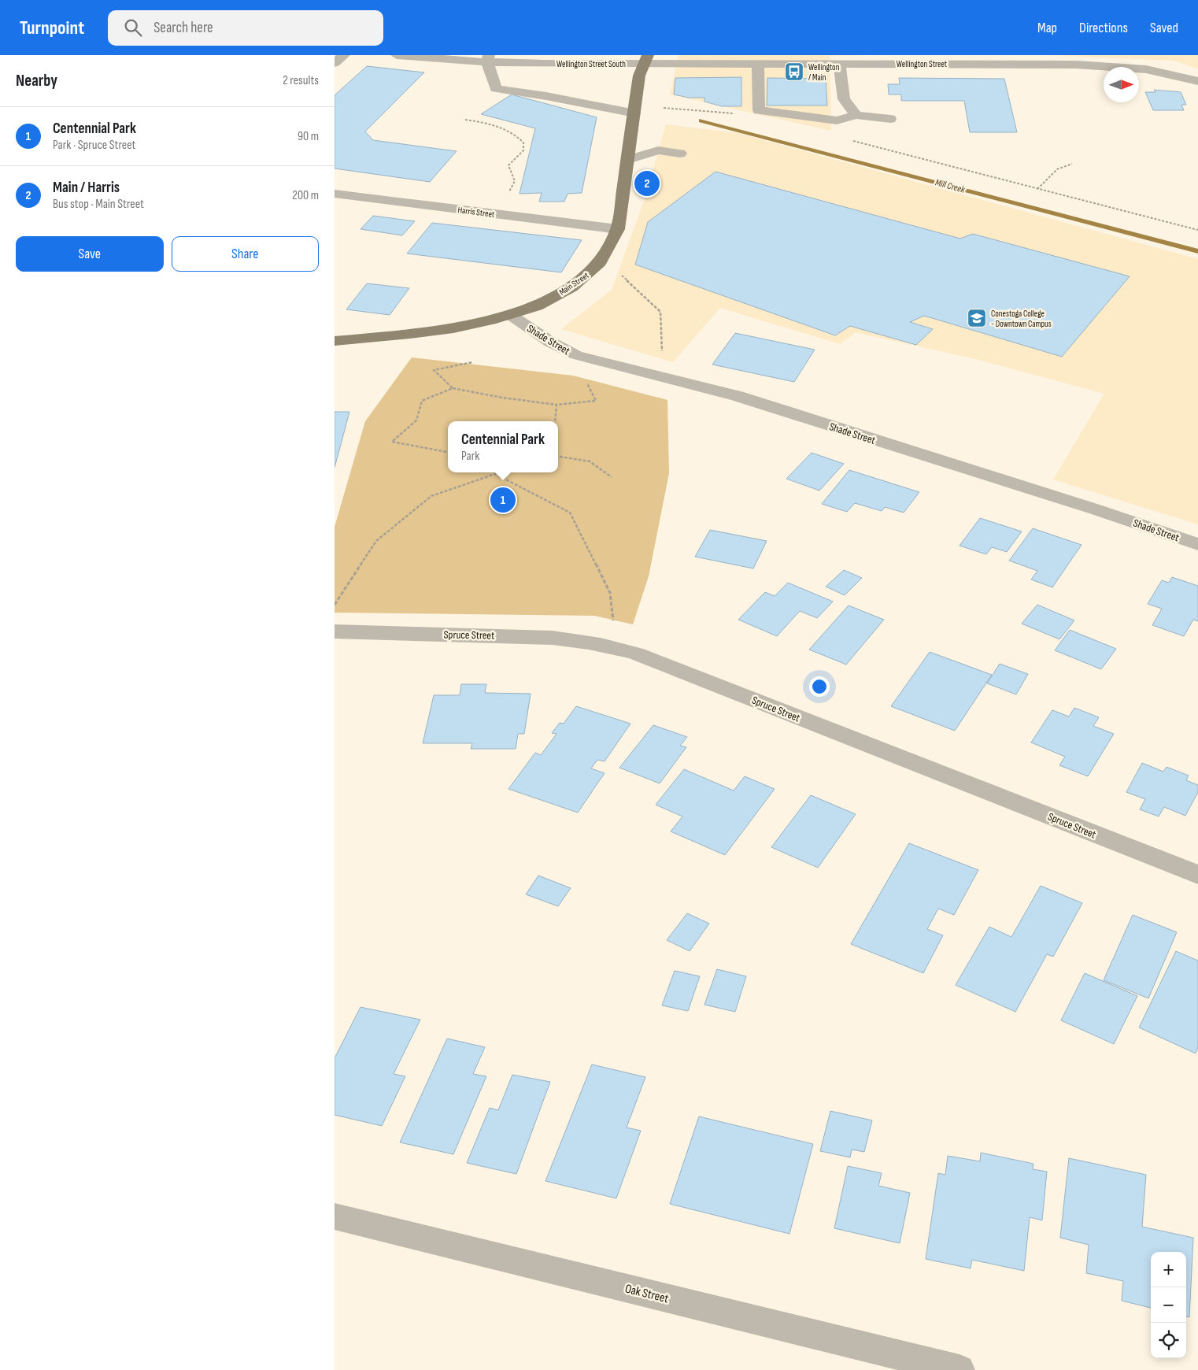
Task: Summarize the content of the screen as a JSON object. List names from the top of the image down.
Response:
{
  "streets": {
    "main road": ["Main Street"],
    "street": [
      "Wellington Street South",
      "Wellington Street",
      "Harris Street",
      "Shade Street",
      "Spruce Street",
      "Oak Street"
    ]
  },
  "crossings": [
    ["Wellington Street South", "Wellington Street"],
    ["Wellington Street South", "Main Street"],
    ["Wellington Street", "Main Street"],
    ["Harris Street", "Main Street"],
    ["Main Street", "Shade Street"]
  ],
  "water": ["Mill Creek"],
  "places": {
    "bus stop": ["Wellington / Main"],
    "school or university": ["Conestoga College - Downtown Campus"]
  },
  "north": "right",
  "page": {
    "header": "Turnpoint",
    "search": "Search here",
    "nav": ["Map", "Directions", "Saved"],
    "heading": ["Nearby", "2 results"],
    "list": [
      {
        "mark": "1",
        "name": "Centennial Park",
        "note": "Park · Spruce Street",
        "value": "90 m"
      },
      {
        "mark": "2",
        "name": "Main / Harris",
        "note": "Bus stop · Main Street",
        "value": "200 m"
      }
    ],
    "pins": ["2", "1"],
    "buttons": ["Save", "Share"],
    "popup": ["Centennial Park", "Park"],
    "map_buttons": ["+", "−"]
  }
}
